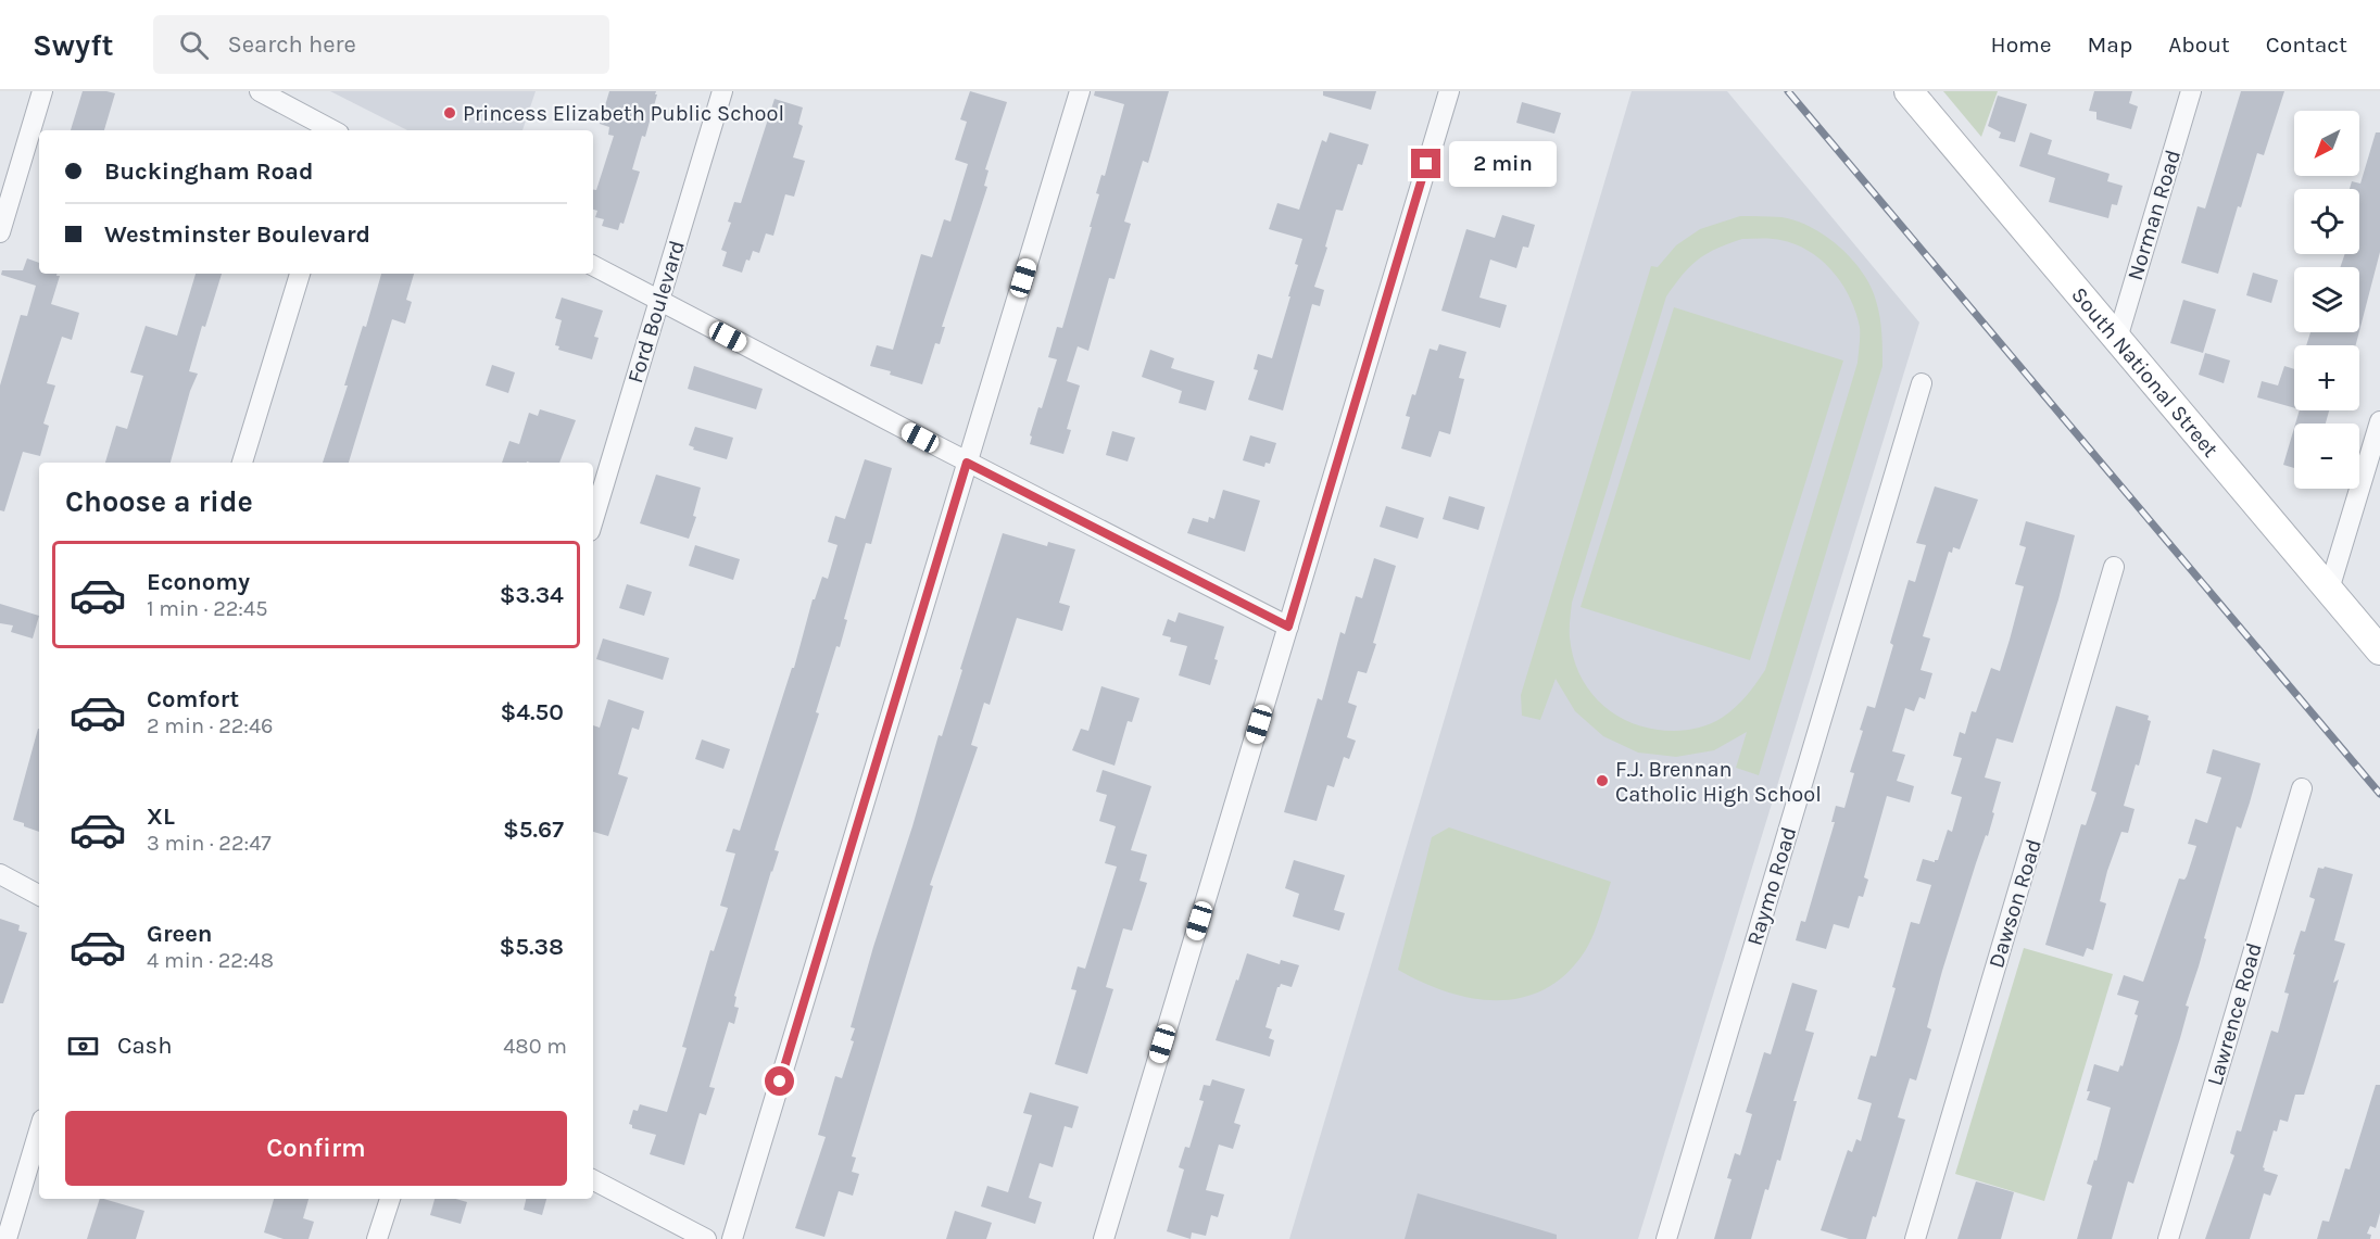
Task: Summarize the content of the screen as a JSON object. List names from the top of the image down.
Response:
{
  "streets": {
    "street": [
      "Norman Road",
      "Ford Boulevard",
      "South National Street",
      "Raymo Road",
      "Dawson Road",
      "Lawrence Road"
    ]
  },
  "crossings": [
    ["Norman Road", "South National Street"]
  ],
  "places": ["Princess Elizabeth Public School", "F.J. Brennan Catholic High School"],
  "north": "bottom left",
  "page": {
    "header": "Swyft",
    "search": "Search here",
    "nav": [
      "Home",
      "Map",
      "About",
      "Contact"
    ],
    "map_buttons": ["+", "−"],
    "banner": ["Buckingham Road", "Westminster Boulevard"],
    "bubble": "2 min",
    "heading": "Choose a ride",
    "list": [
      {
        "name": "Economy",
        "note": "1 min · 22:45",
        "value": "$3.34"
      },
      {
        "name": "Comfort",
        "note": "2 min · 22:46",
        "value": "$4.50"
      },
      {
        "name": "XL",
        "note": "3 min · 22:47",
        "value": "$5.67"
      },
      {
        "name": "Green",
        "note": "4 min · 22:48",
        "value": "$5.38"
      }
    ],
    "pay": ["Cash", "480 m"],
    "buttons": "Confirm"
  }
}
